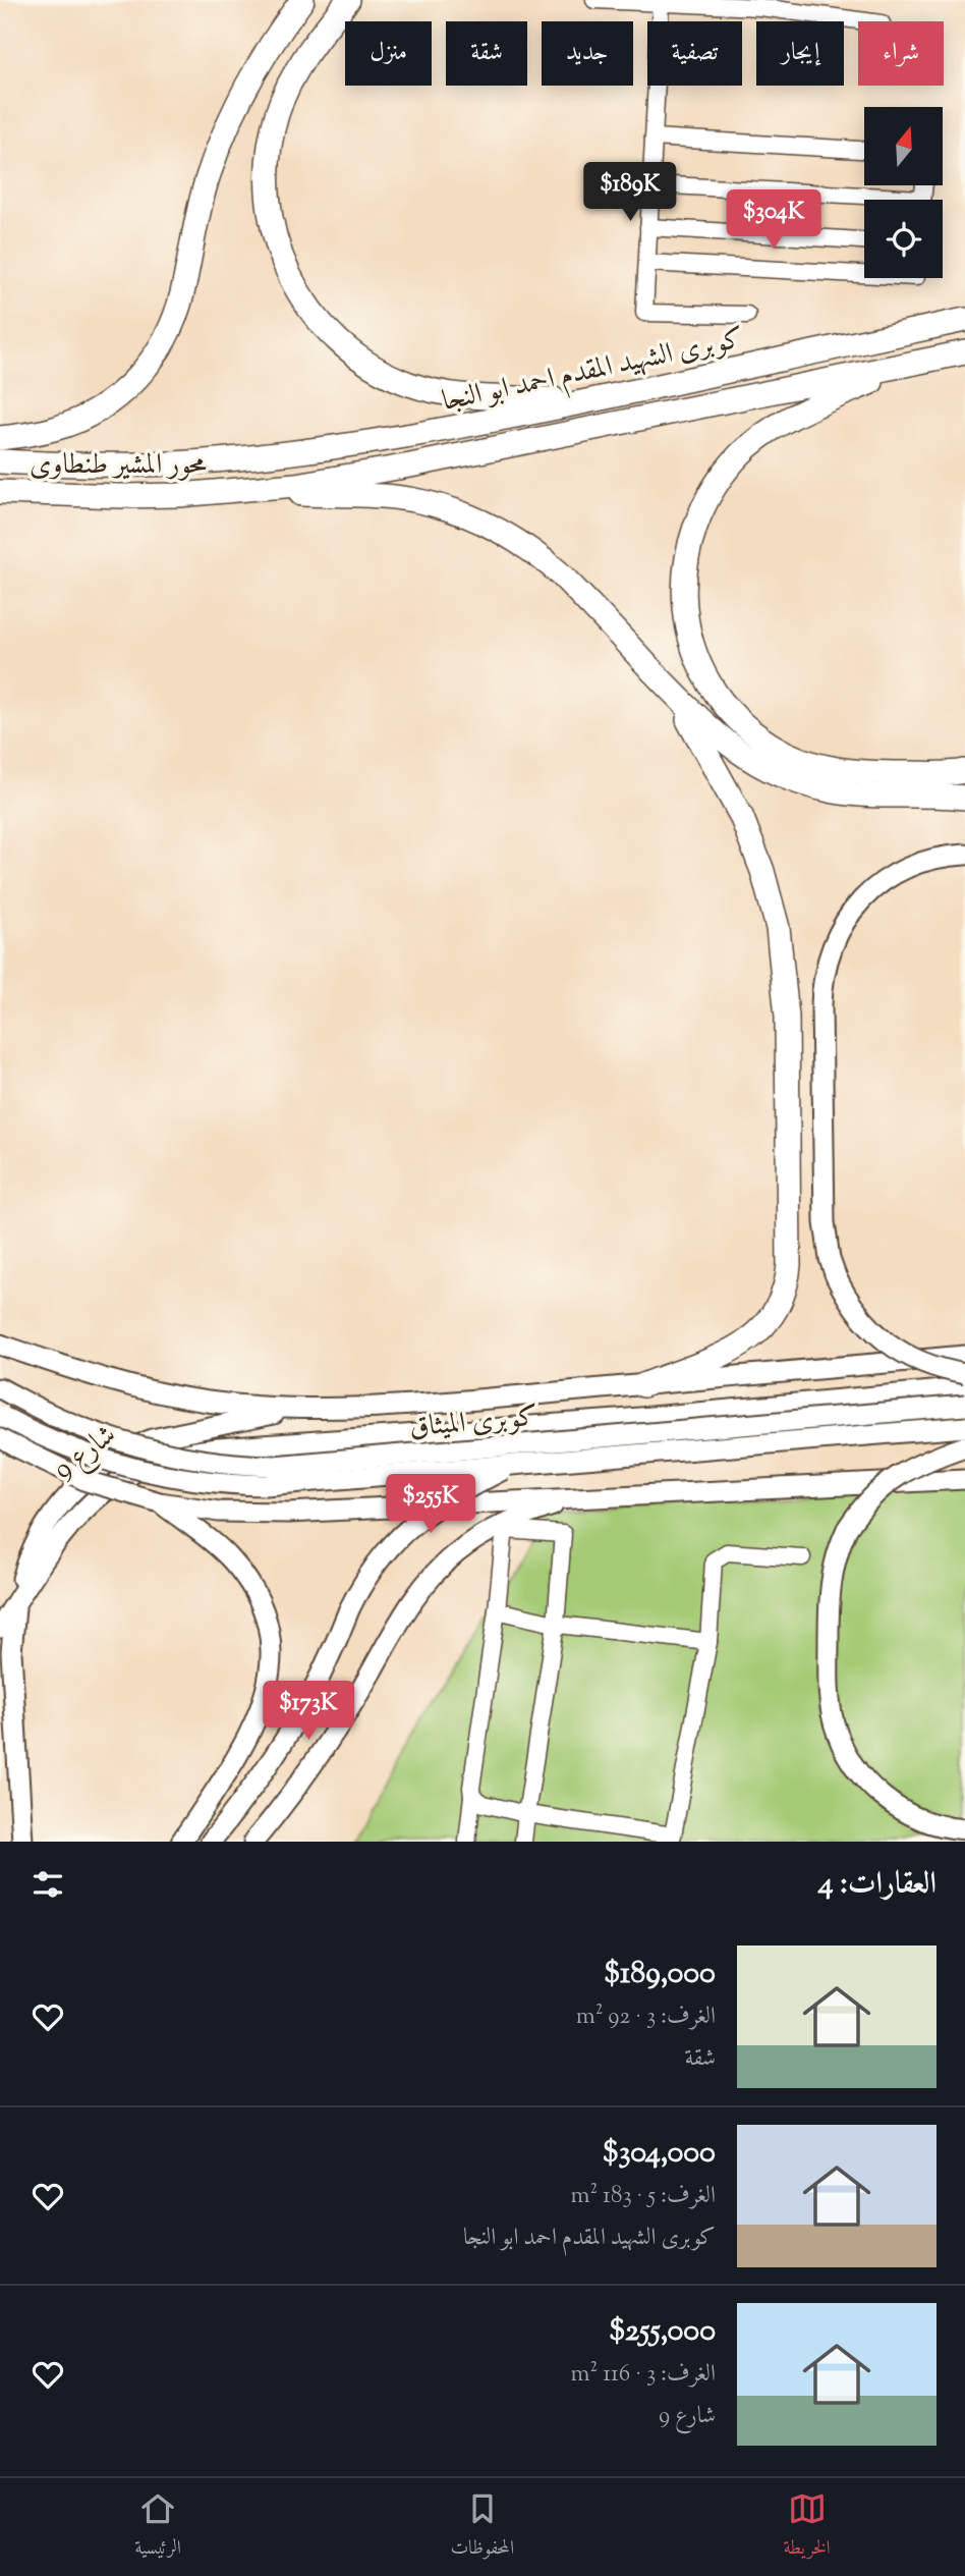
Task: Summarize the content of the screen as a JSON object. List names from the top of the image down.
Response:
{
  "streets": {
    "highway": ["كوبرى الشهيد المقدم احمد ابو النجا", "محور المشير طنطاوى"],
    "main road": ["كوبرى الميثاق", "شارع 9"]
  },
  "crossings": [
    ["كوبرى الشهيد المقدم احمد ابو النجا", "محور المشير طنطاوى"]
  ],
  "north": "top",
  "page": {
    "chip": [
      "شراء",
      "إيجار",
      "تصفية",
      "جديد",
      "شقة",
      "منزل"
    ],
    "price": [
      "$189K",
      "$304K",
      "$255K",
      "$173K"
    ],
    "heading": "العقارات: 4",
    "list": [
      {
        "name": "$189,000",
        "note": "الغرف: 3 · 92 m² · شقة"
      },
      {
        "name": "$304,000",
        "note": "الغرف: 5 · 183 m² · كوبرى الشهيد المقدم احمد ابو النجا"
      },
      {
        "name": "$255,000",
        "note": "الغرف: 3 · 116 m² · شارع 9"
      }
    ],
    "tabs": ["الخريطة", "المحفوظات", "الرئيسية"]
  }
}
